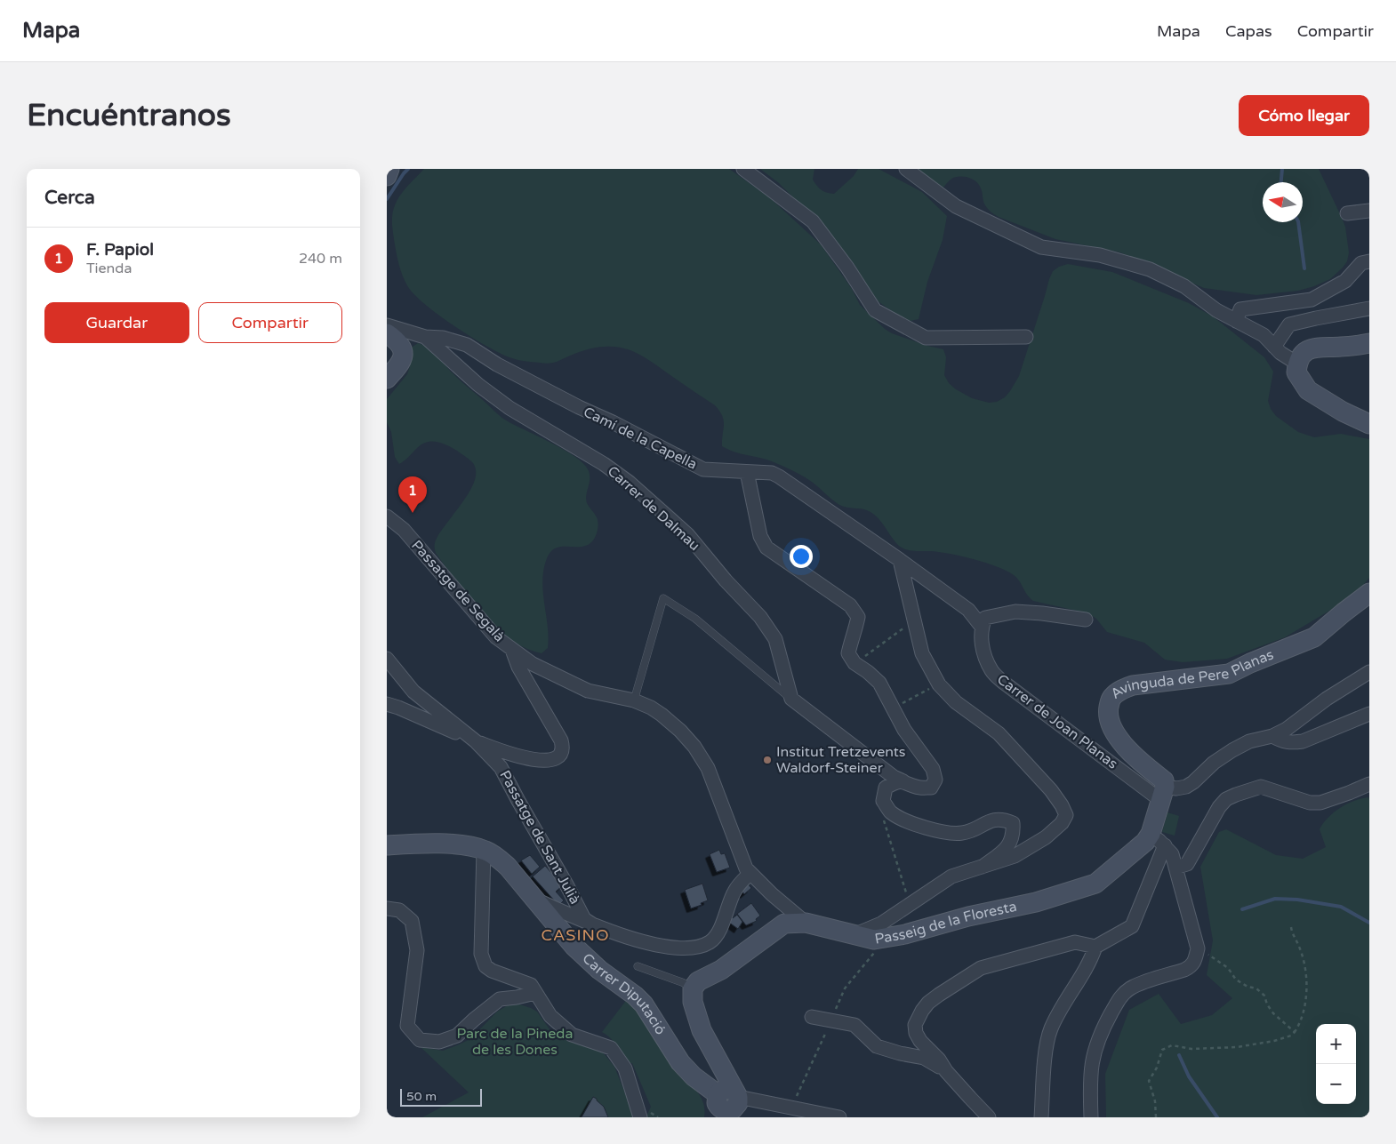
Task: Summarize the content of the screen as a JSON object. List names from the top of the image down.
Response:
{
  "streets": {
    "street": [
      "Camí de la Capella",
      "Carrer de Dalmau",
      "Passatge de Segalà",
      "Avinguda de Pere Planas",
      "Carrer de Joan Planas",
      "Passatge de Sant Julià",
      "Passeig de la Floresta",
      "Carrer Diputació"
    ]
  },
  "crossings": [
    ["Camí de la Capella", "Carrer de Dalmau"],
    ["Camí de la Capella", "Carrer de Joan Planas"],
    ["Passatge de Segalà", "Passeig de la Floresta"],
    ["Avinguda de Pere Planas", "Carrer de Joan Planas"]
  ],
  "districts": ["CASINO"],
  "parks": ["Parc de la Pineda de les Dones"],
  "places": ["Institut Tretzevents Waldorf-Steiner"],
  "scale_bar": "50 m",
  "north": "left",
  "page": {
    "header": "Mapa",
    "nav": ["Mapa", "Capas", "Compartir"],
    "buttons": [
      "Cómo llegar",
      ["Guardar", "Compartir"]
    ],
    "title": "Encuéntranos",
    "heading": "Cerca",
    "list": [
      {
        "mark": "1",
        "name": "F. Papiol",
        "note": "Tienda",
        "value": "240 m"
      }
    ],
    "pins": "1",
    "map_buttons": ["+", "−"],
    "scale": "50 m"
  }
}
